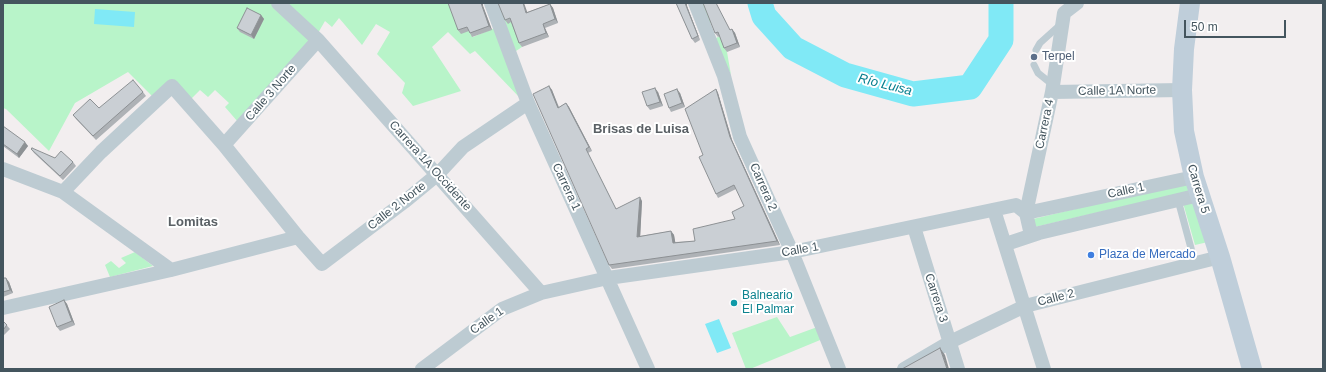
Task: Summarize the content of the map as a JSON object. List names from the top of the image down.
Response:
{
  "streets": {
    "main road": ["Carrera 5"],
    "street": [
      "Calle 1A Norte",
      "Calle 3 Norte",
      "Carrera 4",
      "Carrera 1A Occidente",
      "Carrera 1",
      "Carrera 2",
      "Calle 1",
      "Calle 2 Norte",
      "Carrera 3",
      "Calle 2"
    ]
  },
  "crossings": [
    ["Calle 1A Norte", "Carrera 4"],
    ["Calle 1A Norte", "Carrera 5"],
    ["Calle 3 Norte", "Carrera 1A Occidente"],
    ["Carrera 4", "Calle 1"],
    ["Carrera 1A Occidente", "Calle 1"],
    ["Carrera 1A Occidente", "Calle 2 Norte"],
    ["Carrera 1", "Calle 1"],
    ["Carrera 1", "Calle 2 Norte"],
    ["Carrera 2", "Calle 1"],
    ["Carrera 5", "Calle 1"],
    ["Carrera 5", "Calle 2"],
    ["Calle 1", "Carrera 3"],
    ["Carrera 3", "Calle 2"]
  ],
  "districts": ["Brisas de Luisa", "Lomitas"],
  "water": ["Río Luisa"],
  "places": ["Terpel", "Plaza de Mercado", "Balneario El Palmar"],
  "scale_bar": "50 m"
}
